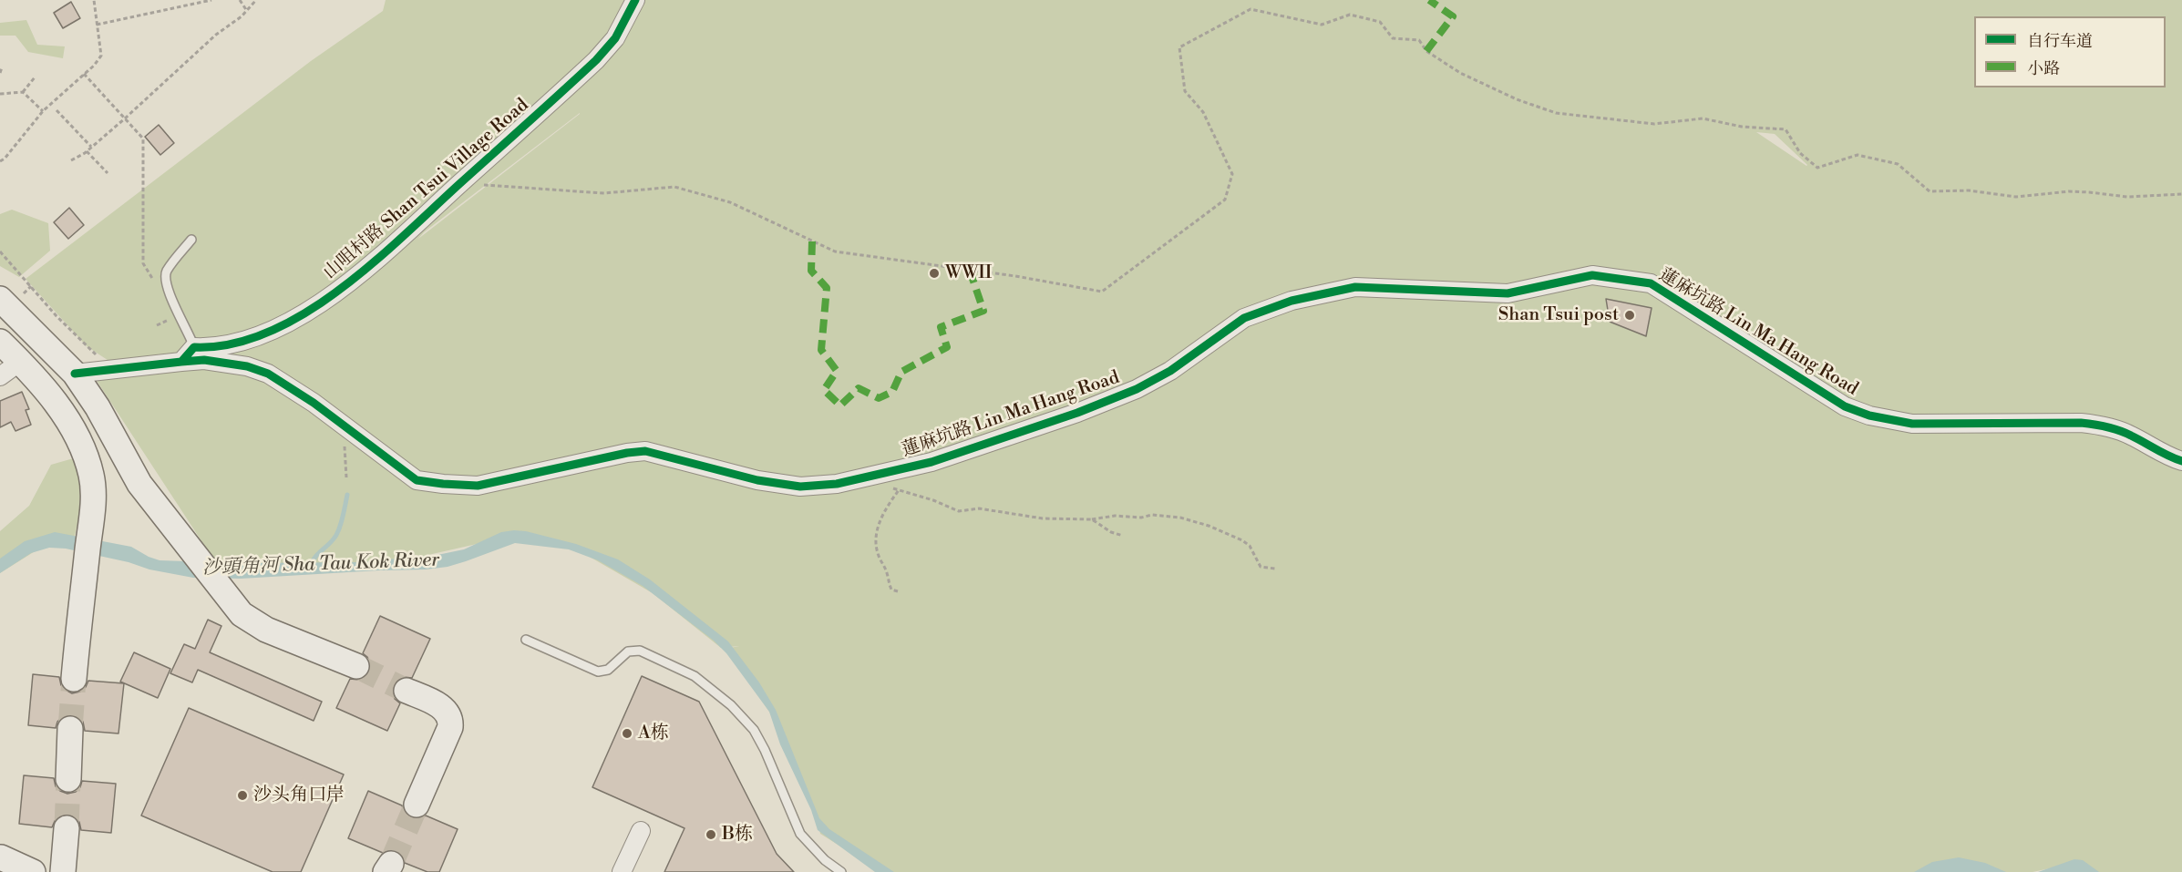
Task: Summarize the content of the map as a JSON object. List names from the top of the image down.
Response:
{
  "streets": {
    "street": ["山咀村路 Shan Tsui Village Road", "蓮麻坑路 Lin Ma Hang Road"]
  },
  "water": ["沙頭角河 Sha Tau Kok River"],
  "places": [
    "WWII",
    "Shan Tsui post",
    "A栋",
    "沙头角口岸",
    "B栋"
  ],
  "legend": ["自行车道", "小路"]
}
